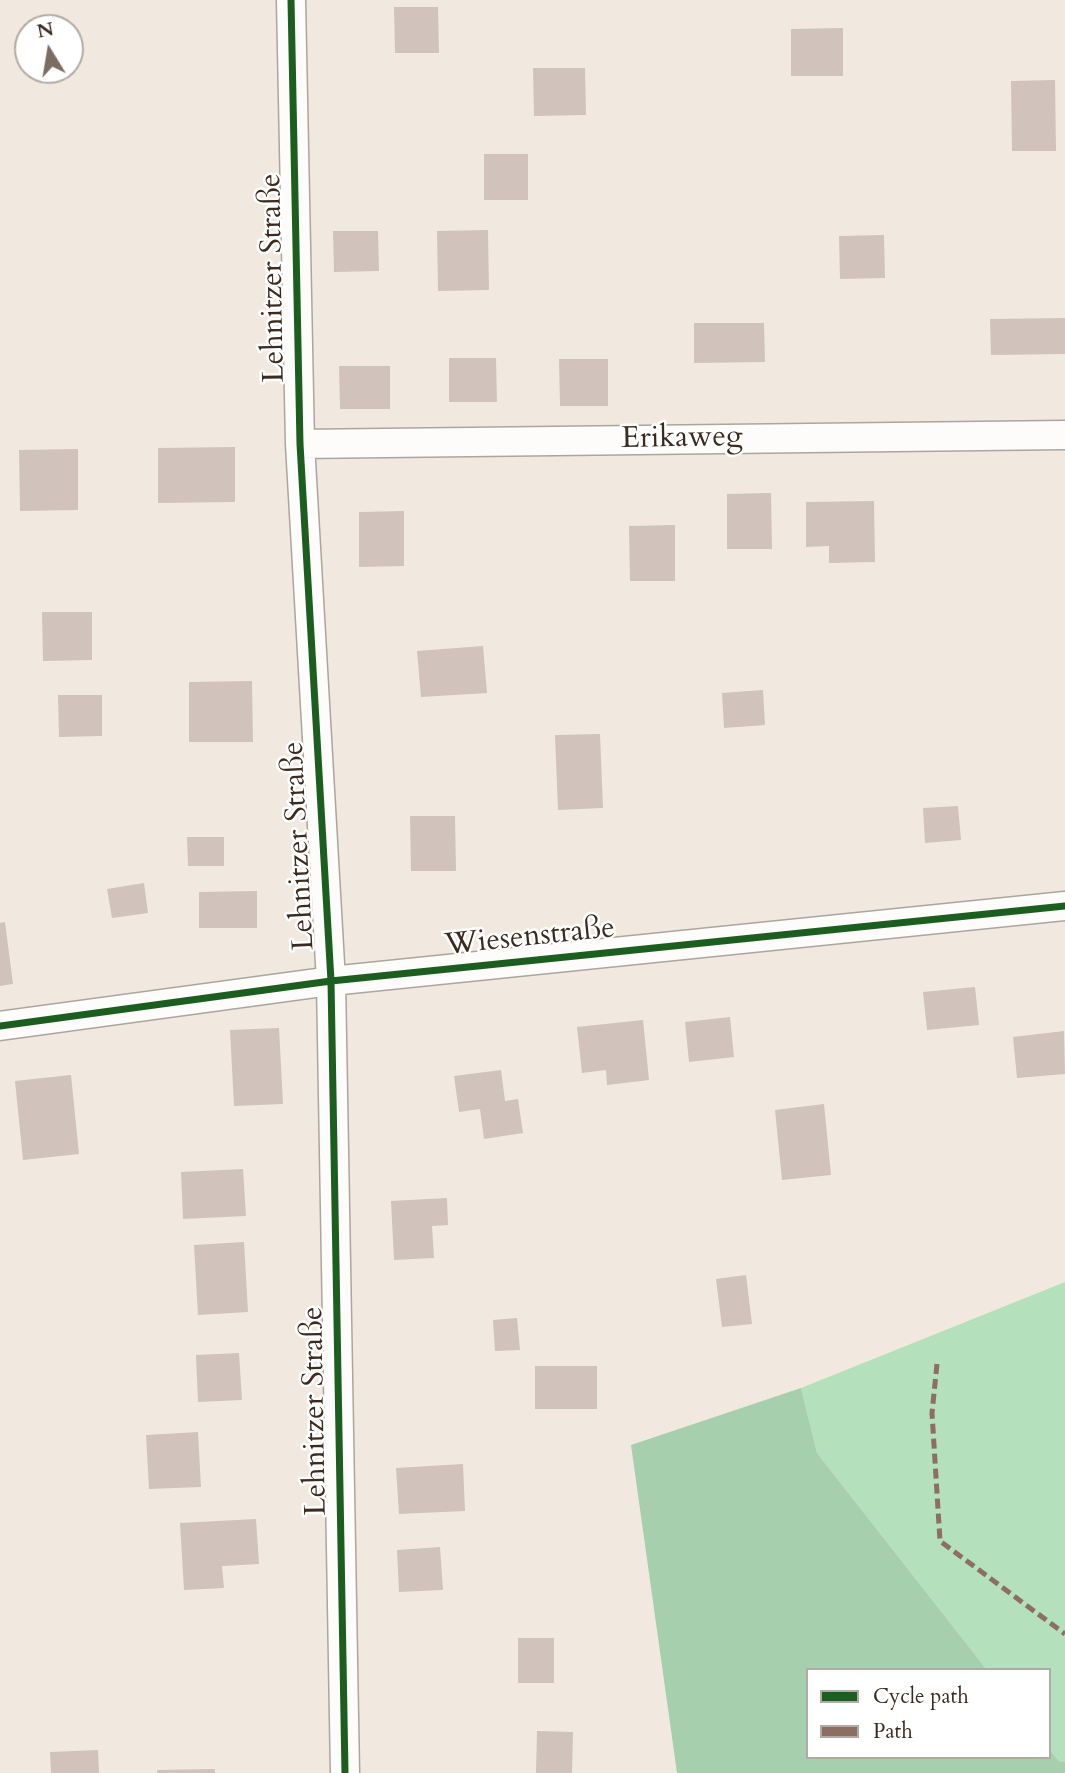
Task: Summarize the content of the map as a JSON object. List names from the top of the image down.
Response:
{
  "streets": {
    "street": ["Lehnitzer Straße", "Erikaweg", "Wiesenstraße"]
  },
  "crossings": [
    ["Lehnitzer Straße", "Erikaweg"],
    ["Lehnitzer Straße", "Wiesenstraße"]
  ],
  "legend": ["Cycle path", "Path"],
  "north": "top"
}
